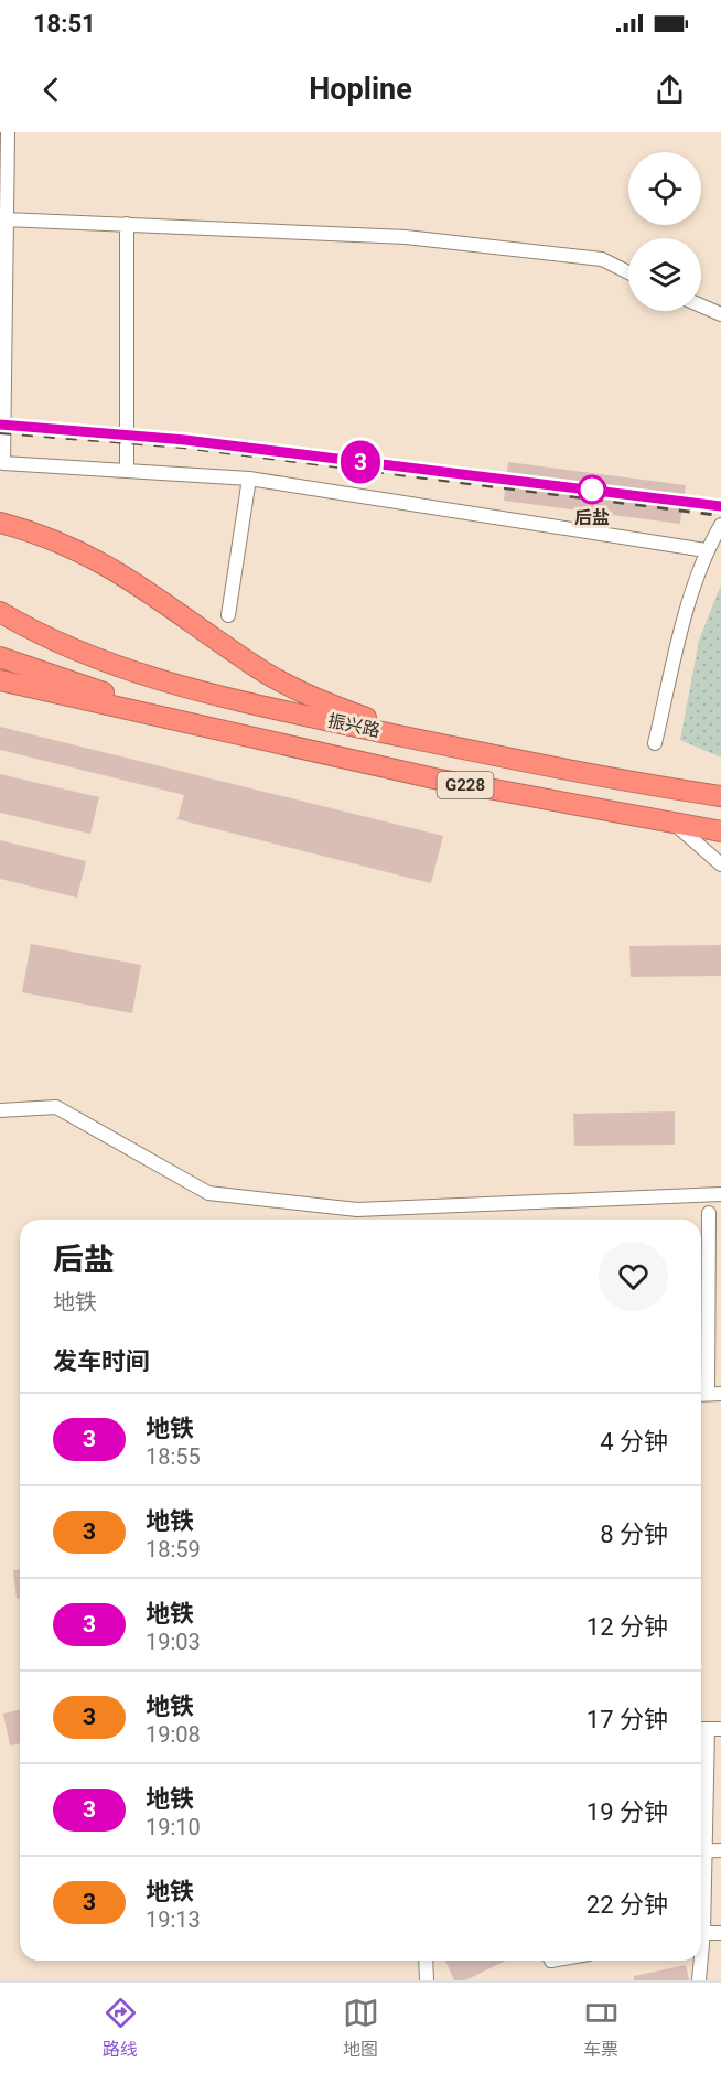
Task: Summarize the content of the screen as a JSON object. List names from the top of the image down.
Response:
{
  "streets": {
    "highway": ["振兴路", "G228"]
  },
  "places": ["后盐"],
  "lines": ["metro line 3"],
  "page": {
    "status": "18:51",
    "header": "Hopline",
    "on_map": "3",
    "heading": [
      ["后盐", "地铁"],
      "发车时间"
    ],
    "list": [
      {
        "mark": "3",
        "name": "地铁",
        "note": "18:55",
        "value": "4 分钟"
      },
      {
        "mark": "3",
        "name": "地铁",
        "note": "18:59",
        "value": "8 分钟"
      },
      {
        "mark": "3",
        "name": "地铁",
        "note": "19:03",
        "value": "12 分钟"
      },
      {
        "mark": "3",
        "name": "地铁",
        "note": "19:08",
        "value": "17 分钟"
      },
      {
        "mark": "3",
        "name": "地铁",
        "note": "19:10",
        "value": "19 分钟"
      },
      {
        "mark": "3",
        "name": "地铁",
        "note": "19:13",
        "value": "22 分钟"
      }
    ],
    "tabs": ["路线", "地图", "车票"]
  }
}
